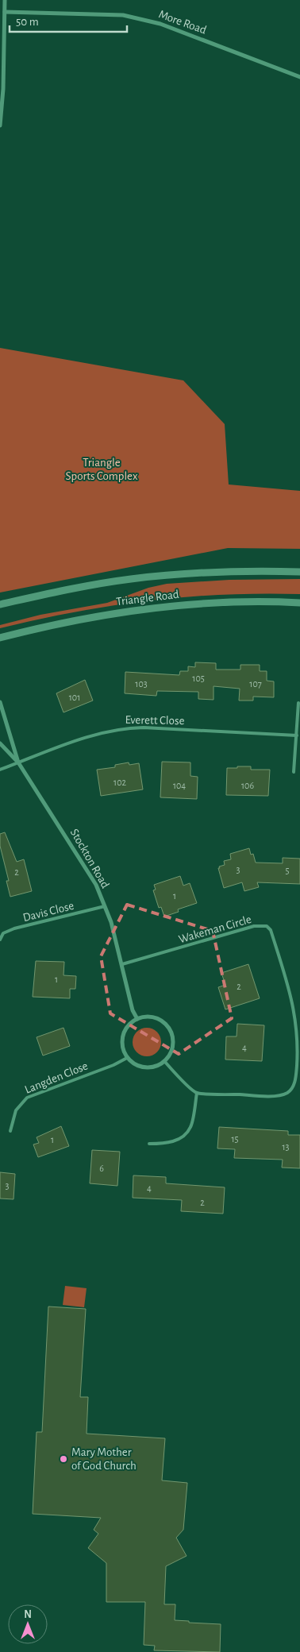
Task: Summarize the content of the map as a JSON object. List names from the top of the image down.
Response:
{
  "streets": {
    "street": ["More Road", "Triangle Road", "Stockton Road"],
    "lane": [
      "Everett Close",
      "Davis Close",
      "Wakeman Circle",
      "Langden Close"
    ]
  },
  "crossings": [
    ["Everett Close", "Stockton Road"],
    ["Stockton Road", "Davis Close"],
    ["Stockton Road", "Wakeman Circle"],
    ["Stockton Road", "Langden Close"]
  ],
  "parks": ["Triangle Sports Complex"],
  "places": ["Mary Mother of God Church"],
  "house_numbers": [
    "105",
    "103",
    "107",
    "101",
    "102",
    "104",
    "106",
    "3",
    "5",
    "2",
    "1",
    "1",
    "2",
    "4",
    "15",
    "1",
    "13",
    "6",
    "3",
    "4",
    "2"
  ],
  "scale_bar": "50 m",
  "north": "top"
}
